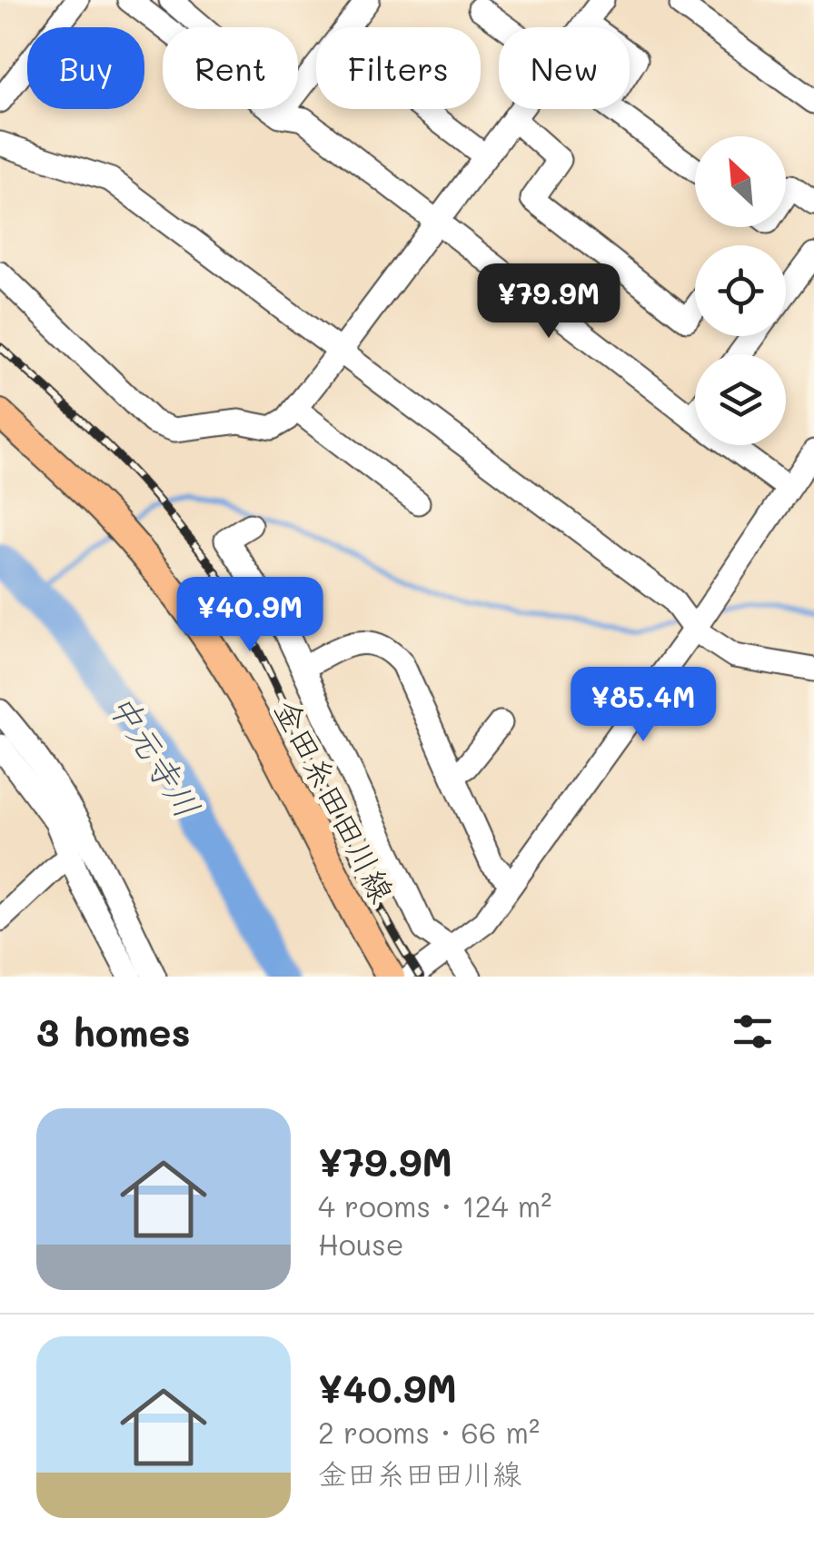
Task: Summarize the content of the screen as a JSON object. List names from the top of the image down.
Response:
{
  "streets": {
    "main road": ["金田糸田田川線"]
  },
  "water": ["中元寺川"],
  "north": "top left",
  "page": {
    "chip": [
      "Buy",
      "Rent",
      "Filters",
      "New"
    ],
    "price": ["¥79.9M", "¥40.9M", "¥85.4M"],
    "heading": "3 homes",
    "list": [
      {
        "name": "¥79.9M",
        "note": "4 rooms · 124 m² · House"
      },
      {
        "name": "¥40.9M",
        "note": "2 rooms · 66 m² · 金田糸田田川線"
      }
    ]
  }
}
